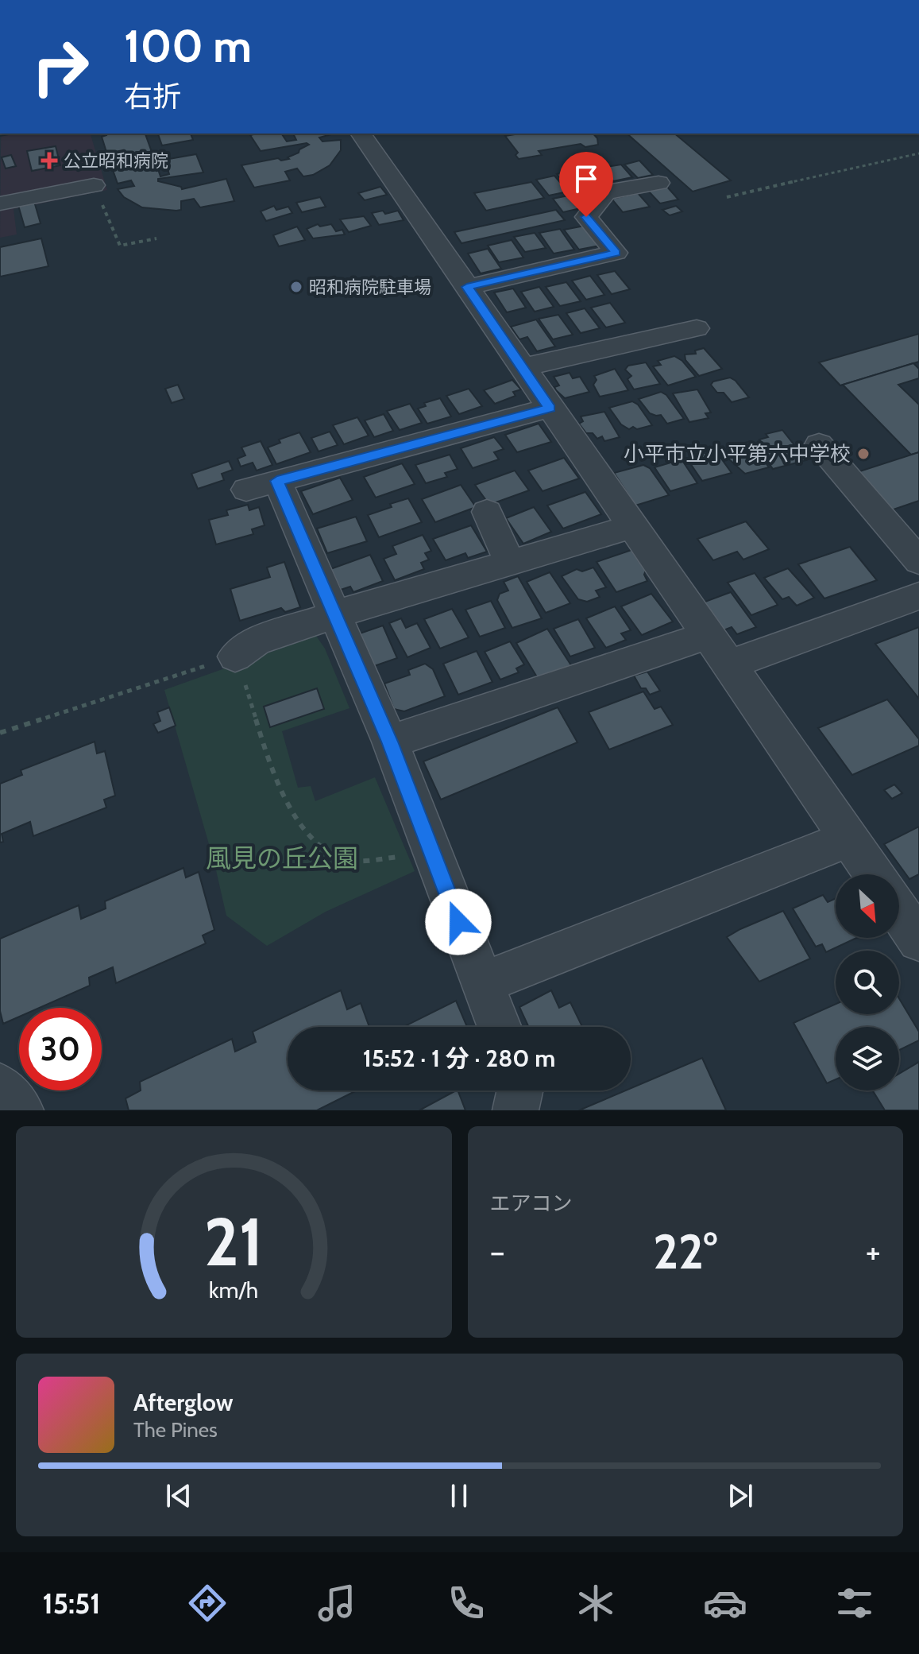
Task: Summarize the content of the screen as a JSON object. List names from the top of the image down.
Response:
{
  "parks": ["風見の丘公園"],
  "places": {
    "health": ["公立昭和病院"],
    "other": ["昭和病院駐車場", "小平市立小平第六中学校"]
  },
  "north": "bottom right",
  "page": {
    "turn": ["100 m", "右折"],
    "limit": "30",
    "trip": "15:52 · 1 分 · 280 m",
    "tile": "エアコン",
    "heat": ["−", "22°", "+"],
    "song": ["Afterglow", "The Pines"],
    "tabs": "15:51",
    "gauge": ["21", "km/h"]
  }
}
